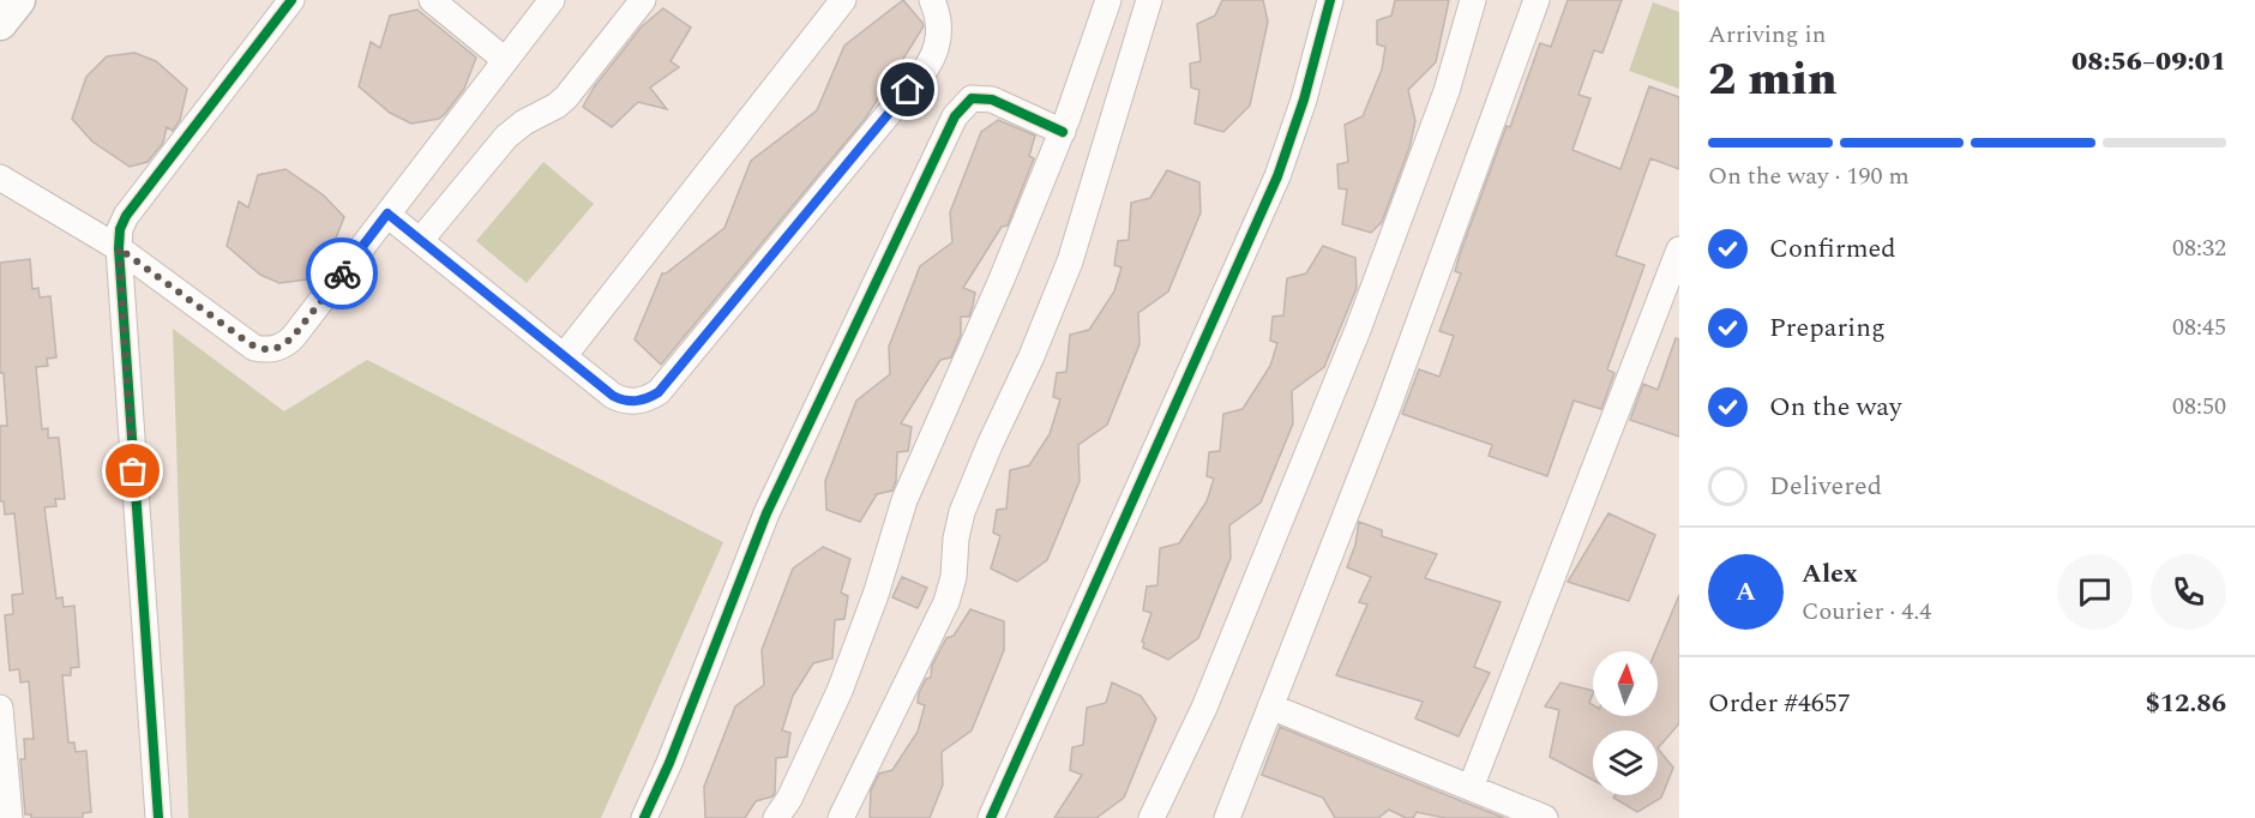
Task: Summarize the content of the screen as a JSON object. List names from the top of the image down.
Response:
{
  "north": "top",
  "page": {
    "heading": ["2 min", "Arriving in", "08:56–09:01"],
    "panel": [
      "Alex",
      "Courier · 4.4",
      "Order #4657",
      "$12.86"
    ],
    "bar": "On the way · 190 m",
    "list": [
      ["Confirmed", "08:32"],
      ["Preparing", "08:45"],
      ["On the way", "08:50"],
      "Delivered"
    ],
    "round": "A"
  }
}
